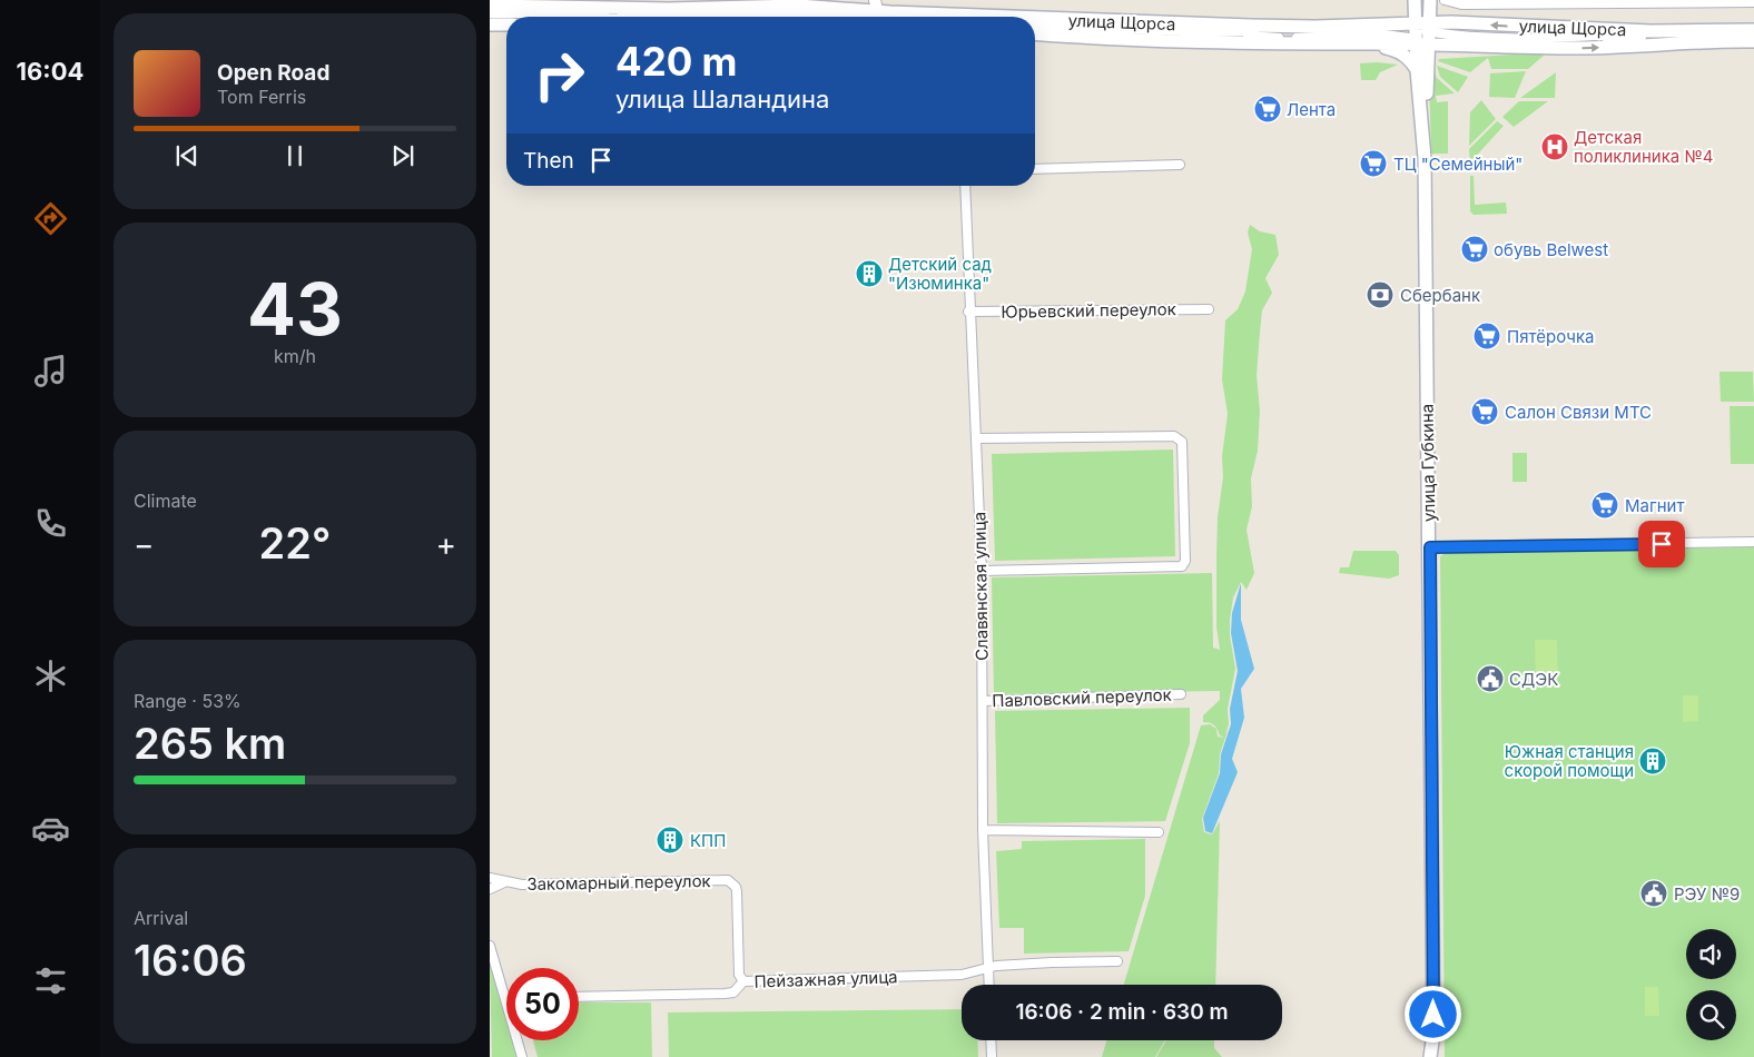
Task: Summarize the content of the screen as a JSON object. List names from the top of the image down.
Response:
{
  "streets": {
    "main road": ["улица Щорса", "улица Губкина"],
    "street": [
      "Юрьевский переулок",
      "Славянская улица",
      "Павловский переулок",
      "Закомарный переулок",
      "Пейзажная улица"
    ]
  },
  "crossings": [
    ["улица Щорса", "улица Губкина"],
    ["Юрьевский переулок", "Славянская улица"],
    ["Славянская улица", "Павловский переулок"],
    ["Славянская улица", "Пейзажная улица"],
    ["Закомарный переулок", "Пейзажная улица"]
  ],
  "places": {
    "supermarket": [
      "Лента",
      "ТЦ \"Семейный\"",
      "обувь Belwest",
      "Пятёрочка",
      "Салон Связи МТС",
      "Магнит"
    ],
    "hospital": ["Детская поликлиника №4"],
    "building": ["Детский сад \"Изюминка\"", "Южная станция скорой помощи", "КПП"],
    "bank": ["Сбербанк"],
    "public building": ["СДЭК", "РЭУ №9"]
  },
  "page": {
    "tabs": "16:04",
    "turn": ["420 m", "улица Шаландина"],
    "song": ["Open Road", "Tom Ferris"],
    "then": "Then",
    "tile": [
      ["43", "km/h"],
      "Climate",
      ["Range · 53%", "265 km"],
      ["Arrival", "16:06"]
    ],
    "heat": ["−", "22°", "+"],
    "limit": "50",
    "trip": "16:06 · 2 min · 630 m"
  }
}
